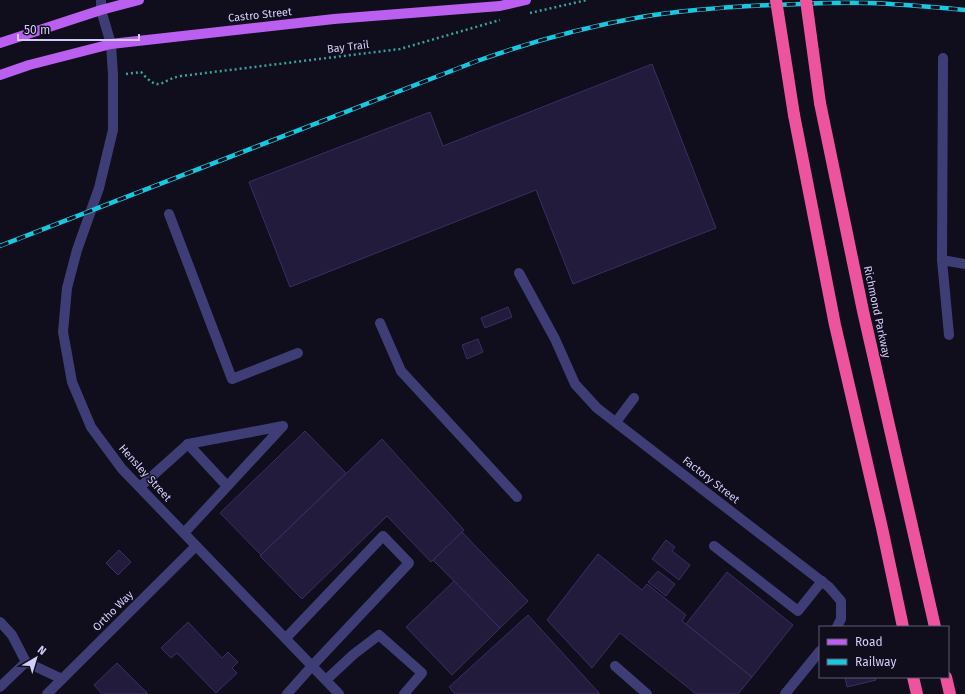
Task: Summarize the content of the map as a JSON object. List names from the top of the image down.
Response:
{
  "streets": {
    "highway": ["Richmond Parkway"],
    "main road": ["Castro Street"],
    "street": ["Hensley Street", "Factory Street", "Ortho Way"],
    "path": ["Bay Trail"]
  },
  "crossings": [
    ["Castro Street", "Hensley Street"],
    ["Bay Trail", "Hensley Street"],
    ["Hensley Street", "Ortho Way"]
  ],
  "legend": ["Road", "Railway"],
  "scale_bar": "50 m",
  "north": "top right"
}
